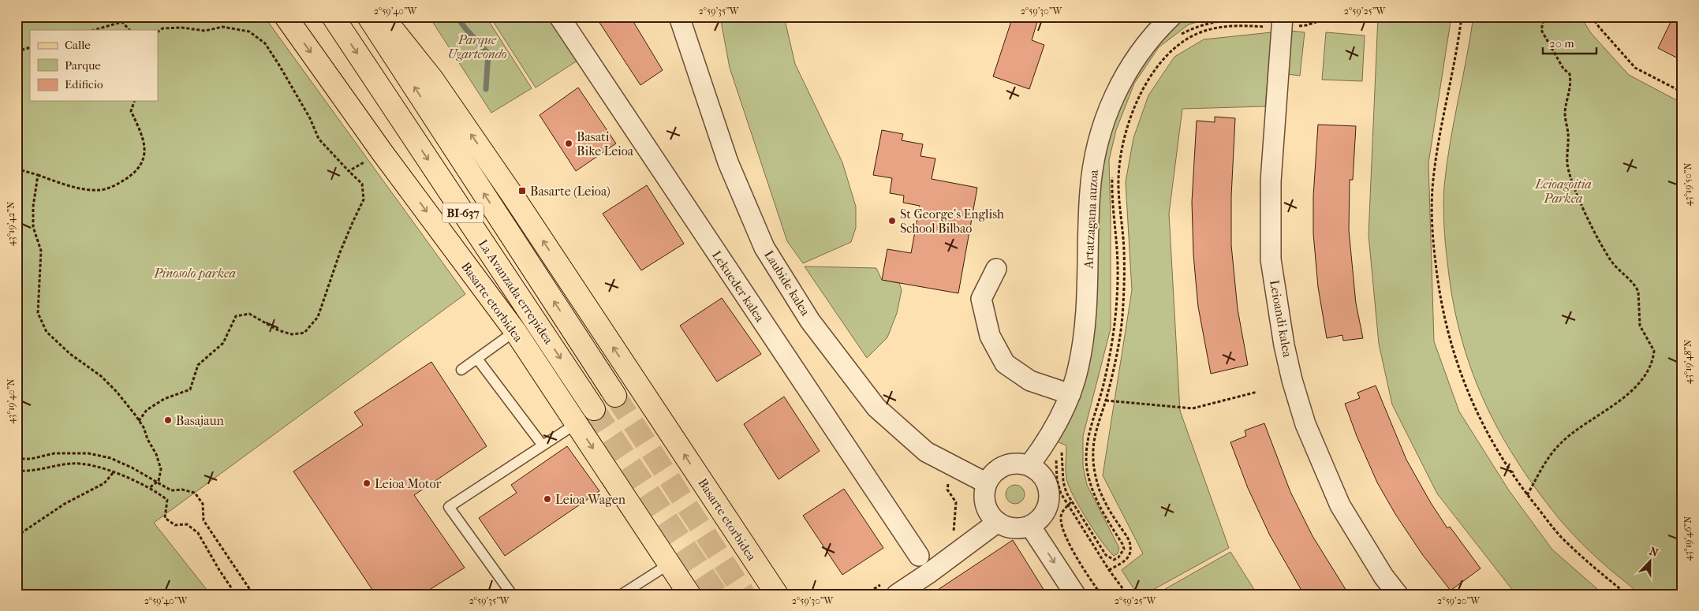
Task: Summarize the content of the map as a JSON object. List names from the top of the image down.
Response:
{
  "streets": {
    "main road": ["BI-637", "La Avanzada errepidea", "Basarte etorbidea"],
    "street": [
      "Artatzagana auzoa",
      "Laubide kalea",
      "Lekueder kalea",
      "Leioandi kalea"
    ]
  },
  "crossings": [
    ["Artatzagana auzoa", "Laubide kalea"]
  ],
  "parks": ["Parque Ugarteondo", "Leioagoitia Parkea", "Pinosolo parkea"],
  "places": {
    "other": [
      "Basati Bike Leioa",
      "St George's English School Bilbao",
      "Basajaun",
      "Leioa Motor",
      "Leioa Wagen"
    ],
    "transit": ["Basarte (Leioa)"]
  },
  "legend": ["Calle", "Parque", "Edificio"],
  "scale_bar": "20 m",
  "north": "top",
  "coordinates": [
    "2°59'40\"W",
    "2°59'35\"W",
    "2°59'30\"W",
    "2°59'25\"W",
    "43°19'50\"N",
    "43°19'42\"N",
    "43°19'48\"N",
    "43°19'40\"N",
    "43°19'46\"N",
    "2°59'20\"W"
  ]
}
